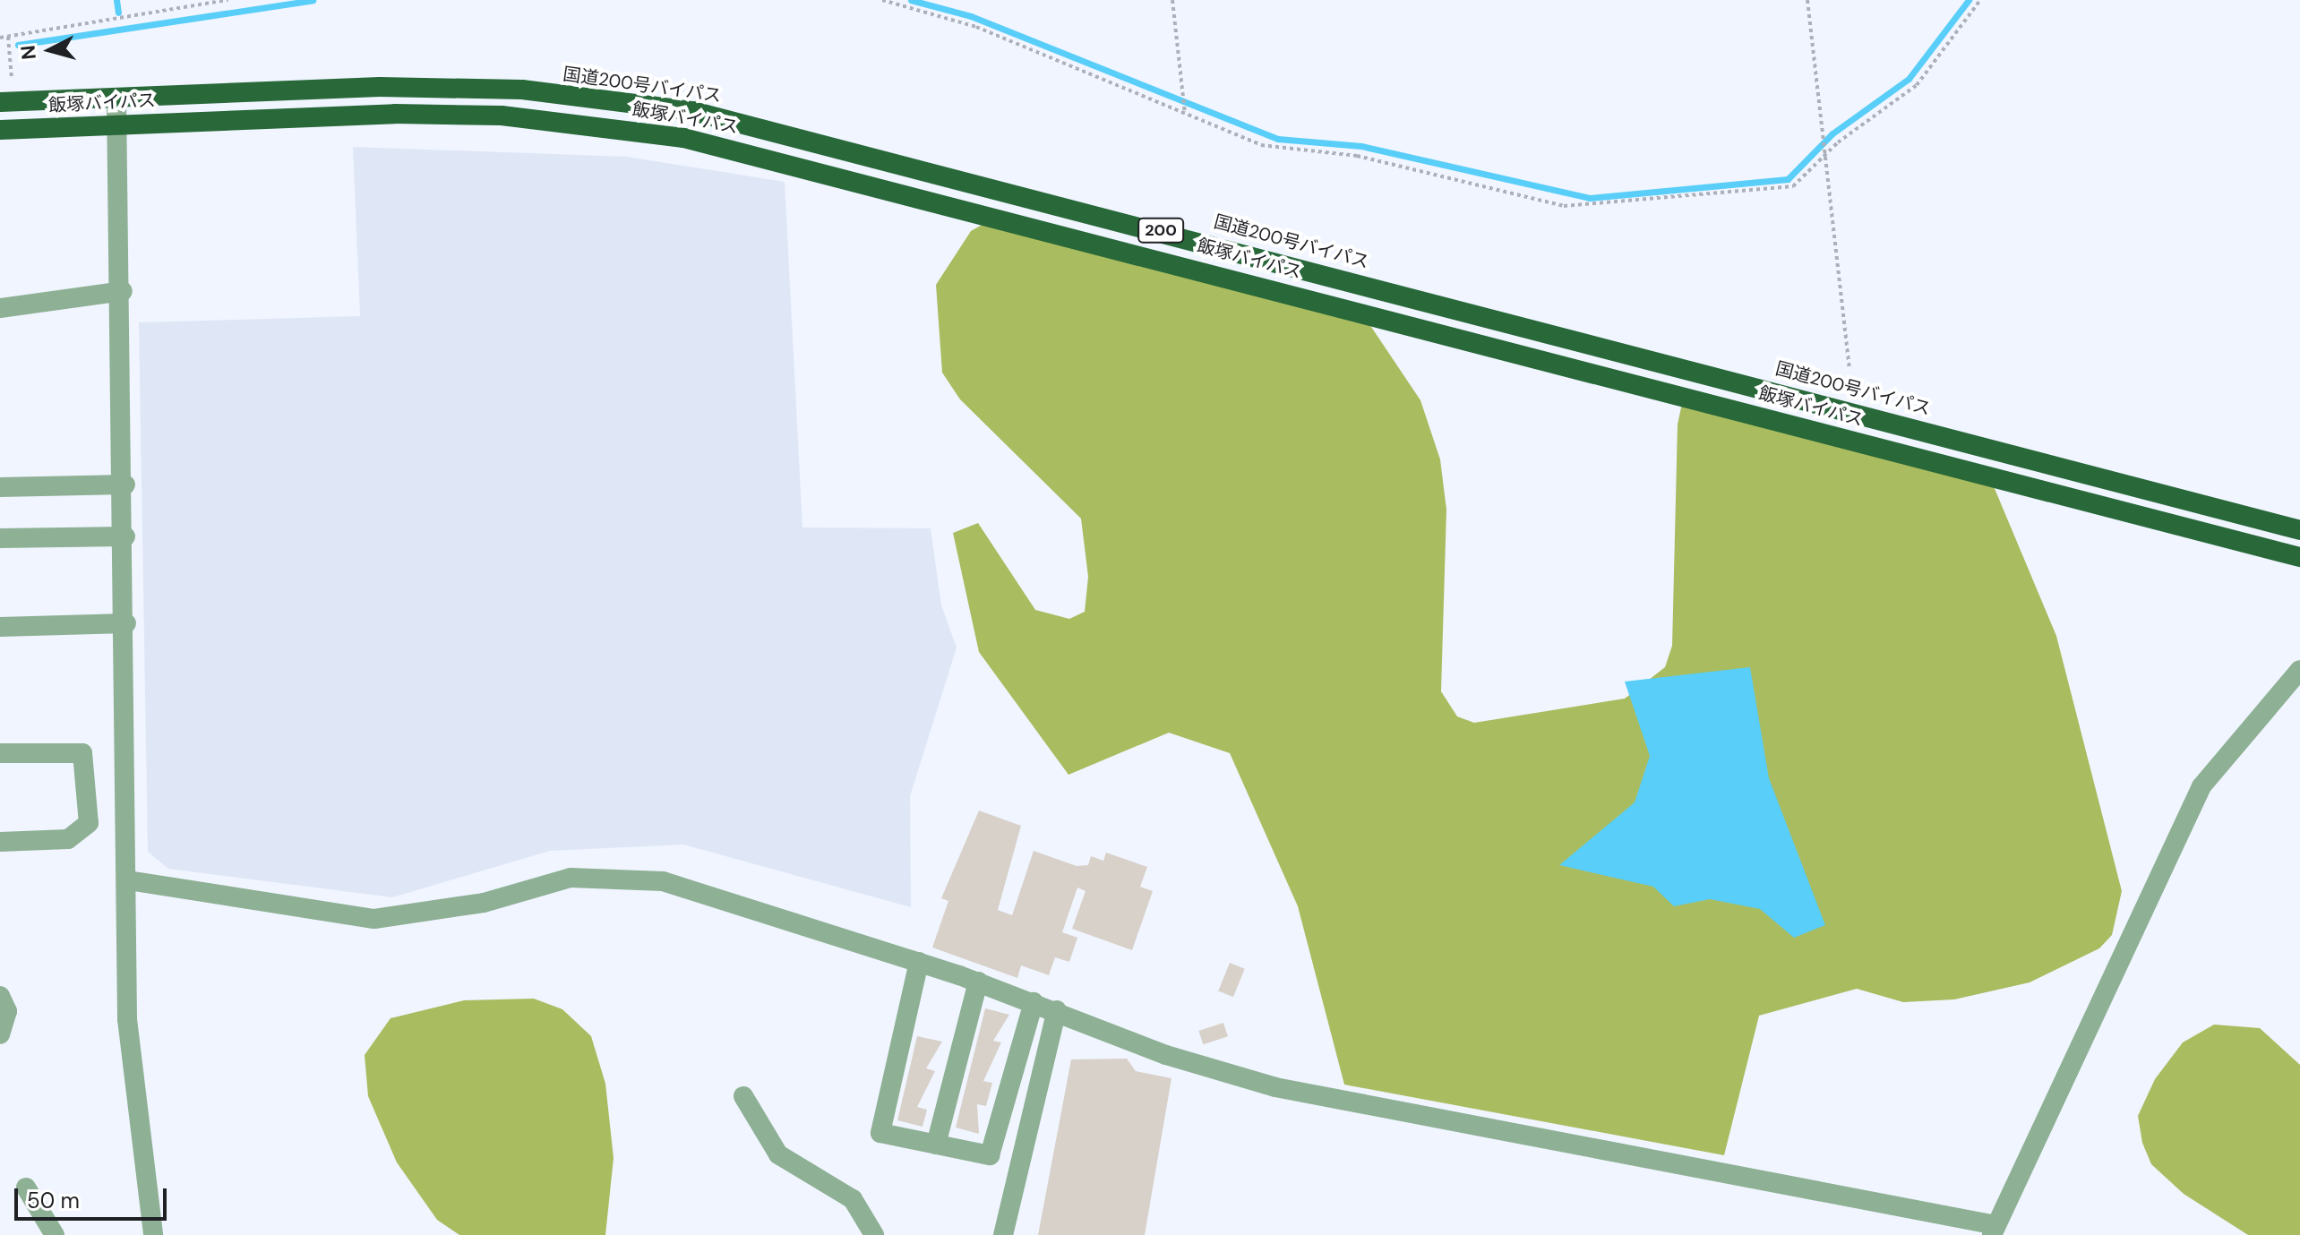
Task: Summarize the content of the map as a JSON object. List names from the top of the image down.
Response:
{
  "streets": {
    "highway": ["国道200号バイパス", "飯塚バイパス", "200"]
  },
  "scale_bar": "50 m",
  "north": "left"
}
